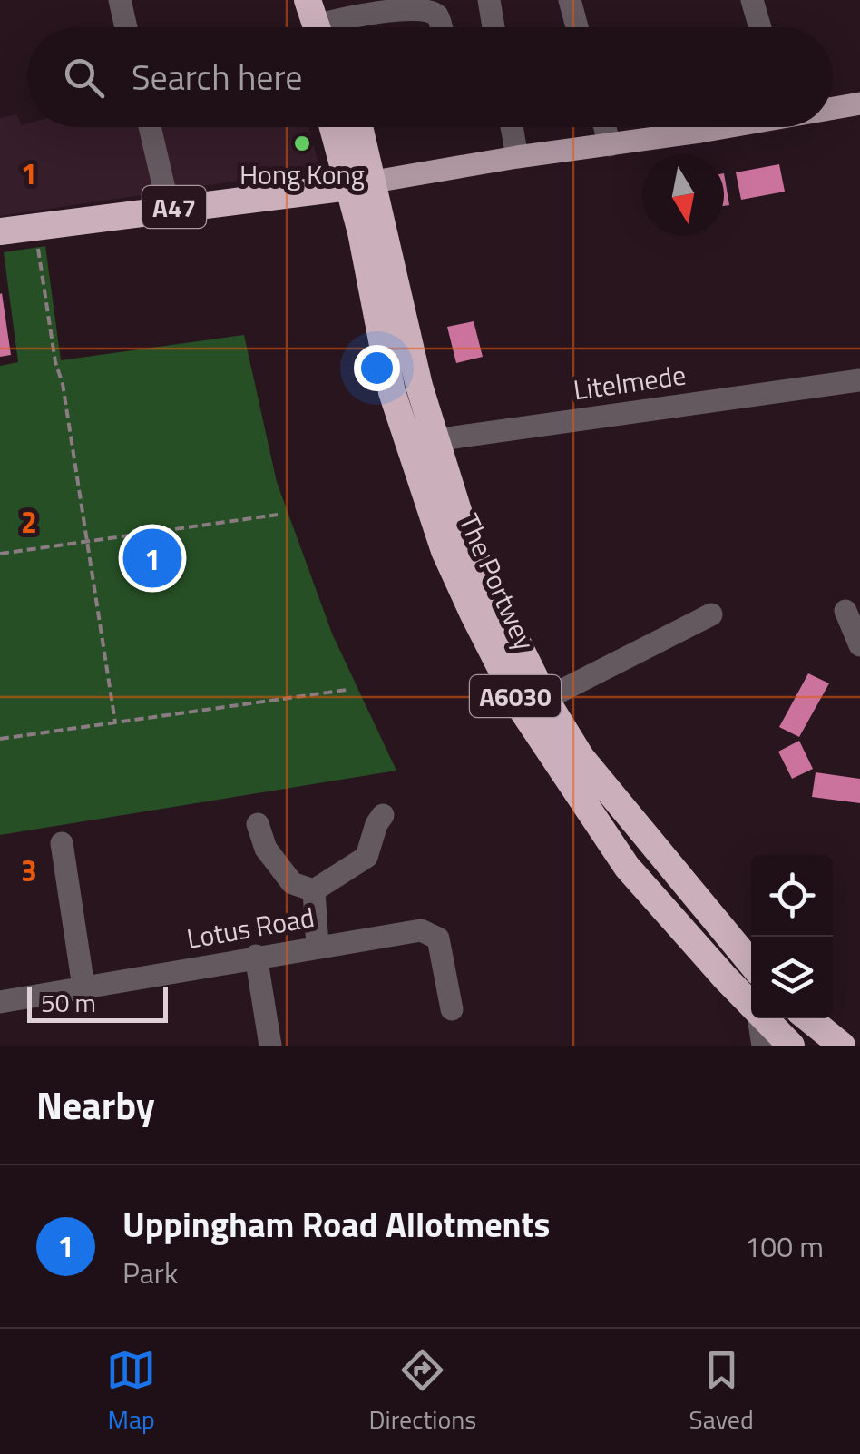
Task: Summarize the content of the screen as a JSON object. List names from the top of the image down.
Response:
{
  "streets": {
    "highway": ["A47", "The Portwey", "A6030"],
    "street": ["Litelmede", "Lotus Road"]
  },
  "crossings": [
    ["A47", "The Portwey"],
    ["Litelmede", "The Portwey"]
  ],
  "places": ["Hong Kong"],
  "scale_bar": "50 m",
  "north": "bottom",
  "page": {
    "search": "Search here",
    "pins": "1",
    "scale": "50 m",
    "heading": "Nearby",
    "list": [
      {
        "mark": "1",
        "name": "Uppingham Road Allotments",
        "note": "Park",
        "value": "100 m"
      }
    ],
    "nav": ["Map", "Directions", "Saved"]
  },
  "grid": {
    "rows": ["1", "2", "3"]
  }
}
